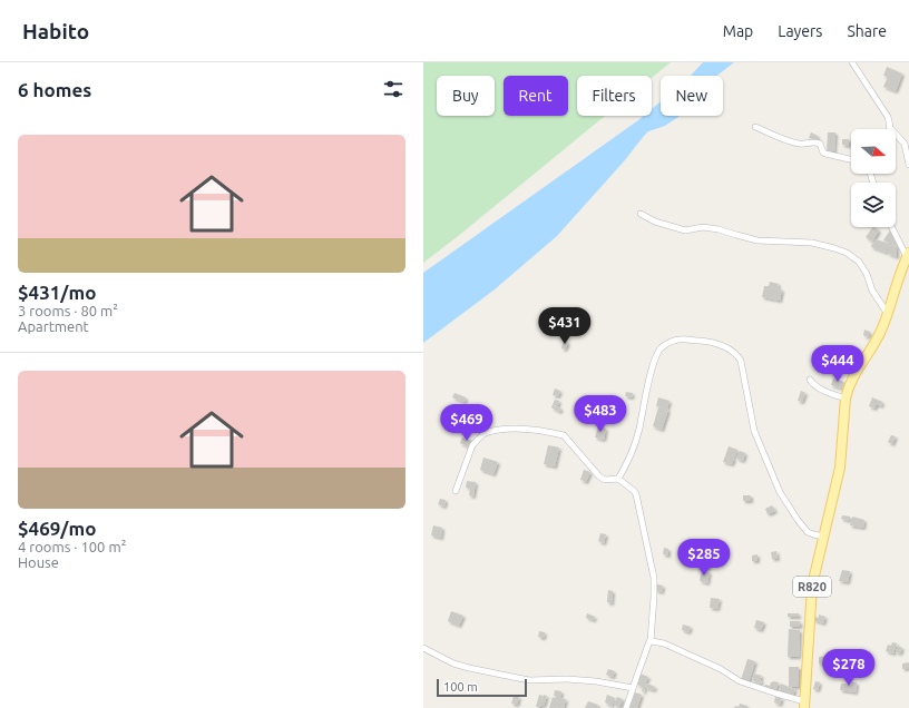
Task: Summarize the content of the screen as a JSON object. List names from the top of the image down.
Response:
{
  "streets": {
    "main road": ["R820"]
  },
  "scale_bar": "100 m",
  "north": "right",
  "page": {
    "header": "Habito",
    "nav": ["Map", "Layers", "Share"],
    "heading": "6 homes",
    "chip": [
      "Buy",
      "Rent",
      "Filters",
      "New"
    ],
    "list": [
      {
        "name": "$431/mo",
        "note": "3 rooms · 80 m² · Apartment"
      },
      {
        "name": "$469/mo",
        "note": "4 rooms · 100 m² · House"
      }
    ],
    "price": [
      "$431",
      "$444",
      "$483",
      "$469",
      "$285",
      "$278"
    ],
    "scale": "100 m"
  }
}
